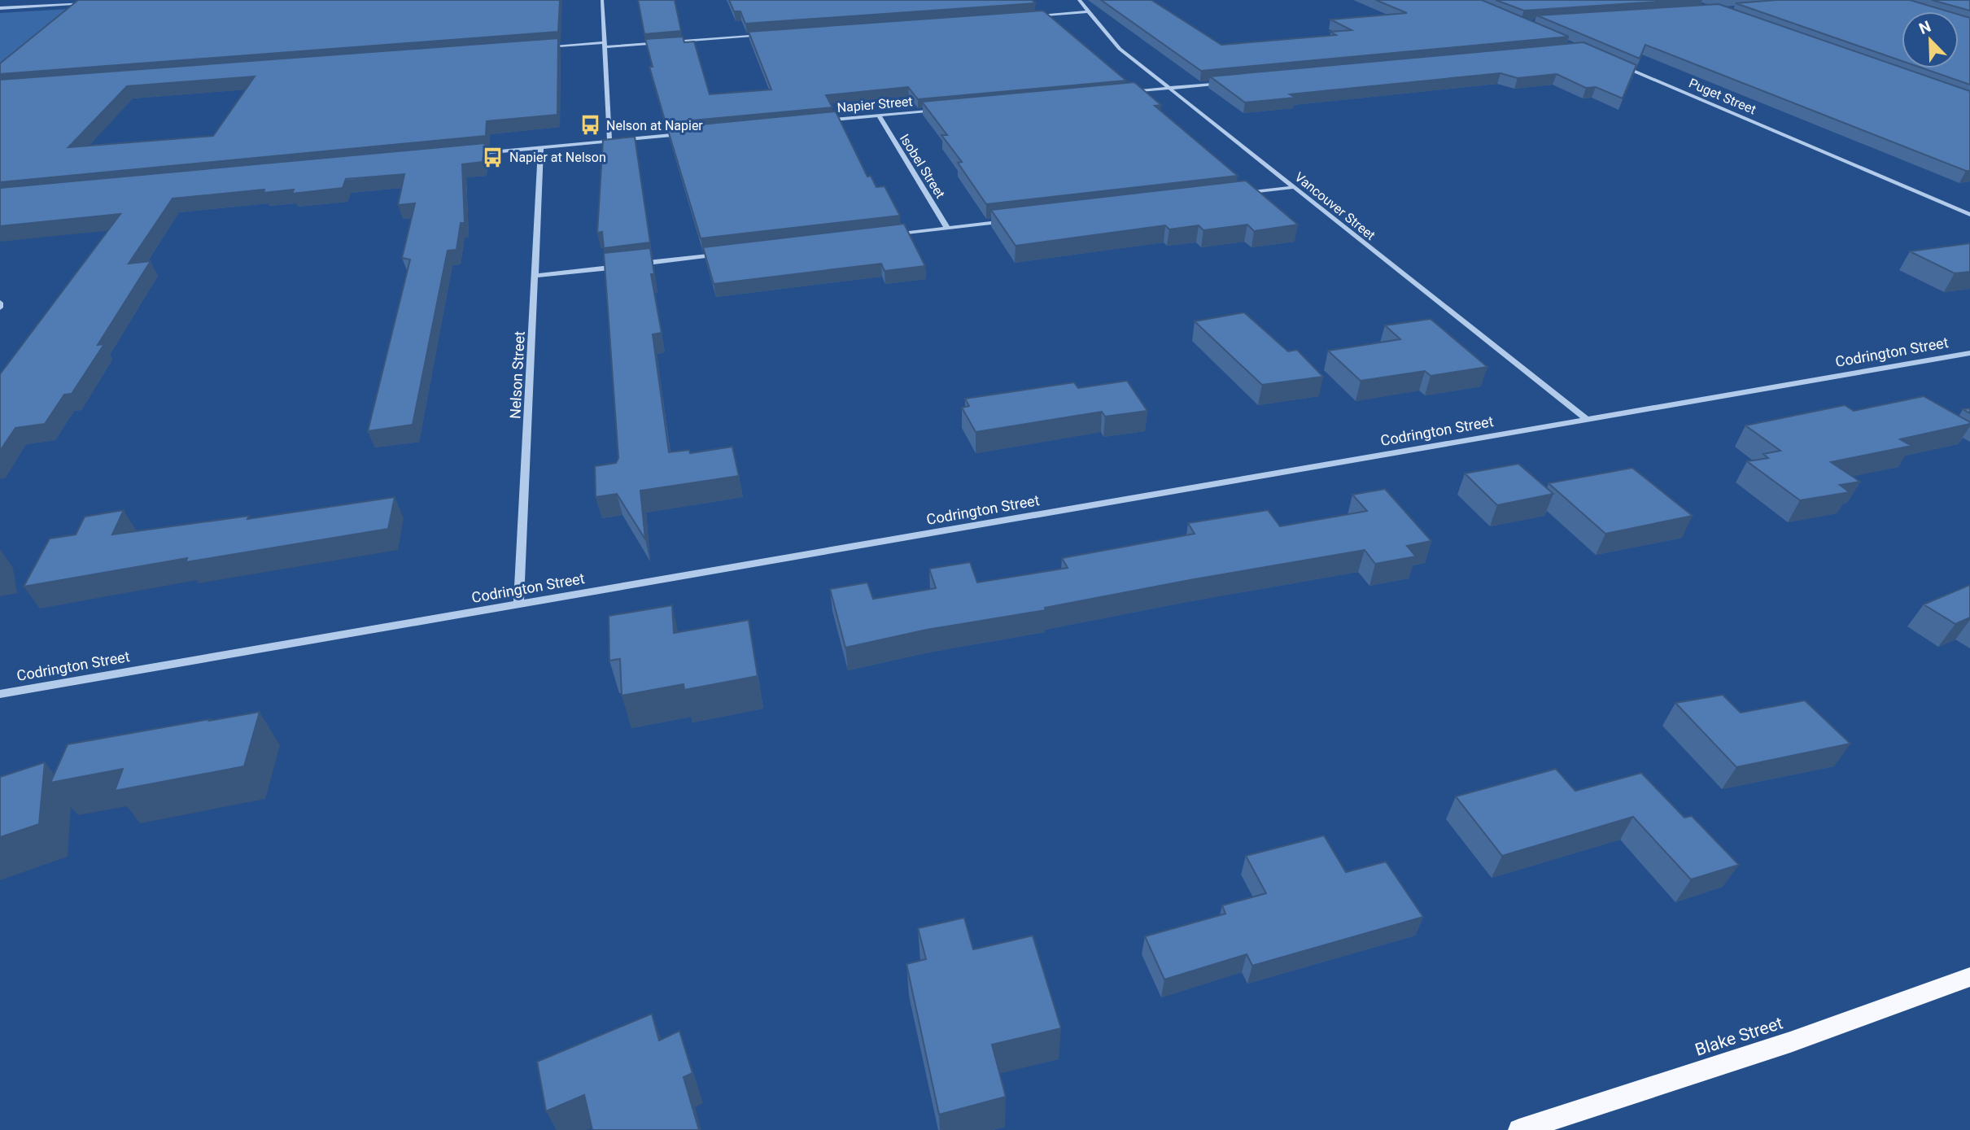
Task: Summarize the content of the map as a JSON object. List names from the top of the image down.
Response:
{
  "streets": {
    "main road": ["Blake Street"],
    "street": [
      "Puget Street",
      "Napier Street",
      "Isobel Street",
      "Vancouver Street",
      "Codrington Street",
      "Nelson Street"
    ]
  },
  "crossings": [
    ["Napier Street", "Isobel Street"],
    ["Vancouver Street", "Codrington Street"],
    ["Codrington Street", "Nelson Street"]
  ],
  "places": {
    "bus stop": ["Nelson at Napier", "Napier at Nelson"]
  },
  "north": "top left"
}
